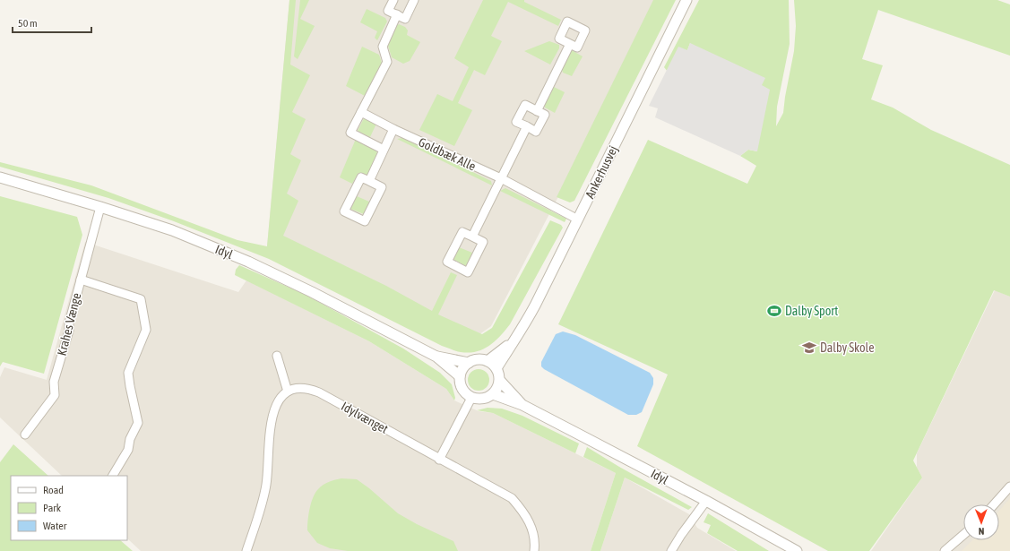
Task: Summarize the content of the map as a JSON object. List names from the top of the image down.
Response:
{
  "streets": {
    "street": [
      "Goldbæk Alle",
      "Ankerhusvej",
      "Idyl",
      "Krahes Vænge",
      "Idylvænget"
    ]
  },
  "crossings": [
    ["Goldbæk Alle", "Ankerhusvej"],
    ["Ankerhusvej", "Idyl"],
    ["Idyl", "Krahes Vænge"]
  ],
  "places": {
    "sports": ["Dalby Sport"],
    "school or university": ["Dalby Skole"]
  },
  "legend": ["Road", "Park", "Water"],
  "scale_bar": "50 m",
  "north": "bottom"
}
